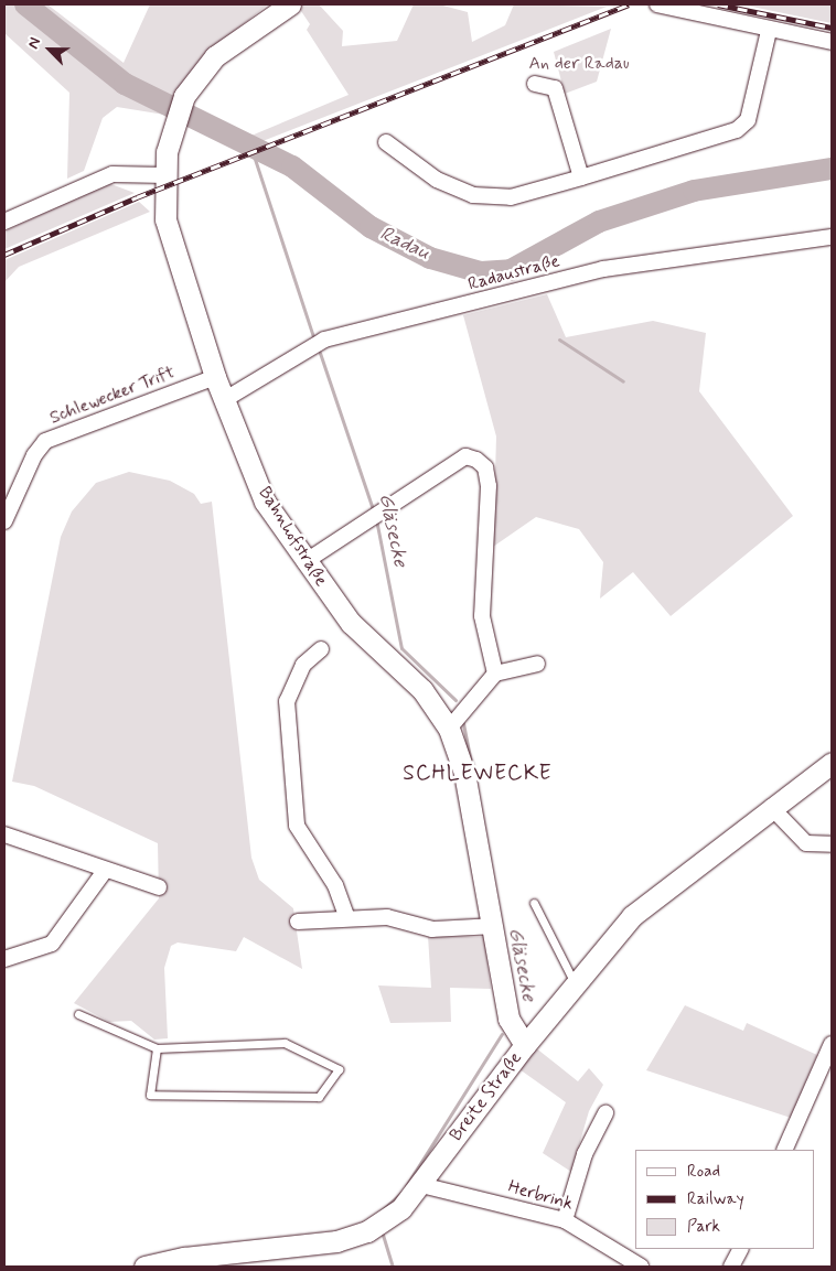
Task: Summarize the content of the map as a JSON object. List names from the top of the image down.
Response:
{
  "streets": {
    "street": [
      "Radaustraße",
      "Schlewecker Trift",
      "Bahnhofstraße",
      "Breite Straße",
      "Herbrink"
    ]
  },
  "crossings": [
    ["Radaustraße", "Bahnhofstraße"],
    ["Schlewecker Trift", "Bahnhofstraße"],
    ["Bahnhofstraße", "Breite Straße"],
    ["Breite Straße", "Herbrink"]
  ],
  "districts": ["SCHLEWECKE"],
  "water": ["Radau", "Gläsecke"],
  "parks": ["An der Radau"],
  "legend": ["Road", "Railway", "Park"],
  "north": "top left"
}
